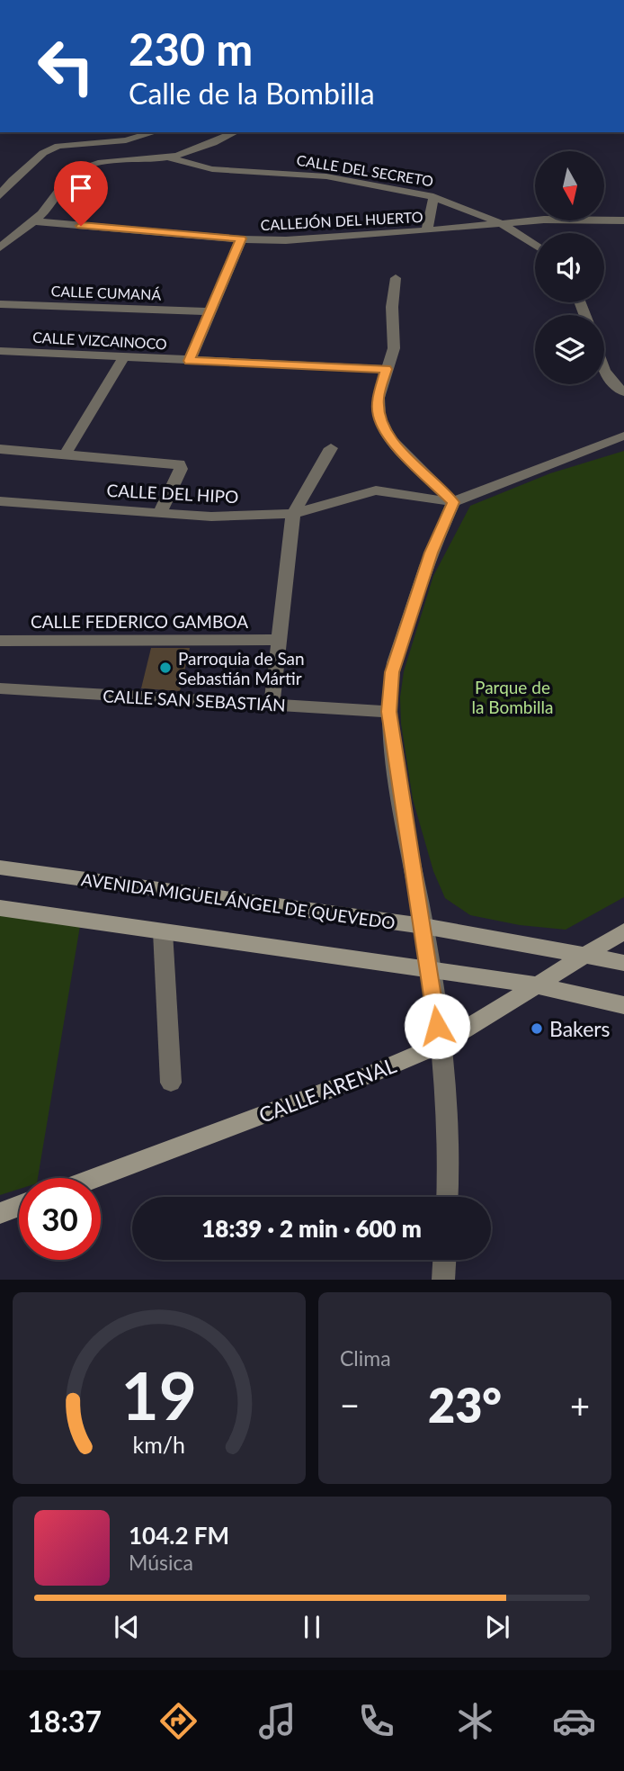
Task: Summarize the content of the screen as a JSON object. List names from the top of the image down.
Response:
{
  "streets": {
    "main road": ["AVENIDA MIGUEL ÁNGEL DE QUEVEDO", "CALLE ARENAL"],
    "street": [
      "CALLE DEL SECRETO",
      "CALLEJÓN DEL HUERTO",
      "CALLE CUMANÁ",
      "CALLE VIZCAINOCO",
      "CALLE DEL HIPO",
      "CALLE FEDERICO GAMBOA",
      "CALLE SAN SEBASTIÁN"
    ]
  },
  "crossings": [
    ["CALLE DEL SECRETO", "CALLEJÓN DEL HUERTO"],
    ["AVENIDA MIGUEL ÁNGEL DE QUEVEDO", "CALLE ARENAL"]
  ],
  "parks": ["Parque de la Bombilla"],
  "places": ["Parroquia de San Sebastián Mártir", "Bakers"],
  "north": "bottom",
  "page": {
    "turn": ["230 m", "Calle de la Bombilla"],
    "limit": "30",
    "trip": "18:39 · 2 min · 600 m",
    "tile": "Clima",
    "heat": ["−", "23°", "+"],
    "song": ["104.2 FM", "Música"],
    "tabs": "18:37",
    "gauge": ["19", "km/h"]
  }
}
